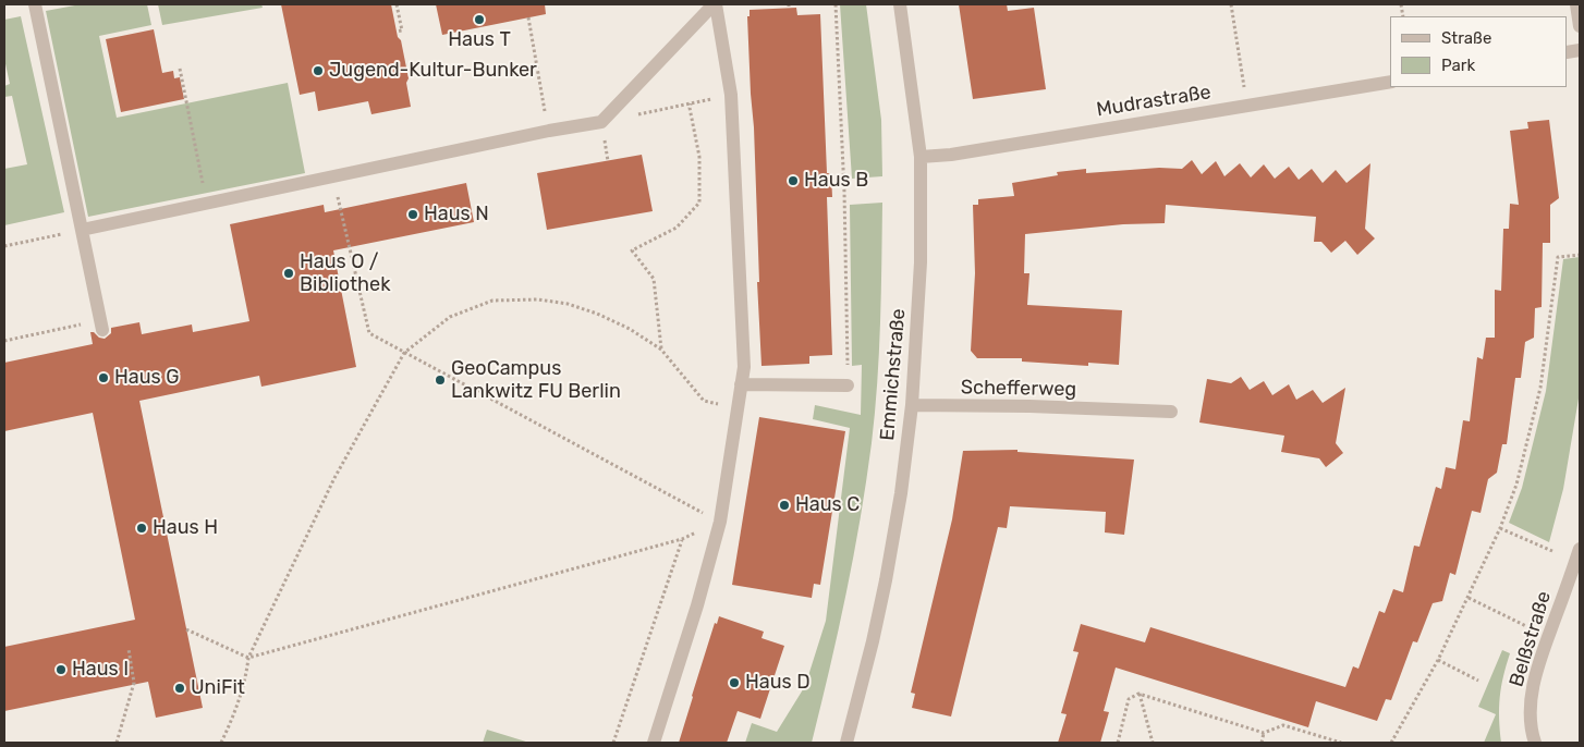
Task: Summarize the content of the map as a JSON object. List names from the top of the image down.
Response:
{
  "streets": {
    "street": [
      "Mudrastraße",
      "Emmichstraße",
      "Schefferweg",
      "Belßstraße"
    ]
  },
  "crossings": [
    ["Mudrastraße", "Emmichstraße"],
    ["Emmichstraße", "Schefferweg"]
  ],
  "places": [
    "Haus T",
    "Jugend-Kultur-Bunker",
    "Haus B",
    "Haus N",
    "Haus O / Bibliothek",
    "Haus G",
    "GeoCampus Lankwitz FU Berlin",
    "Haus C",
    "Haus H",
    "Haus I",
    "Haus D",
    "UniFit"
  ],
  "legend": ["Straße", "Park"]
}
